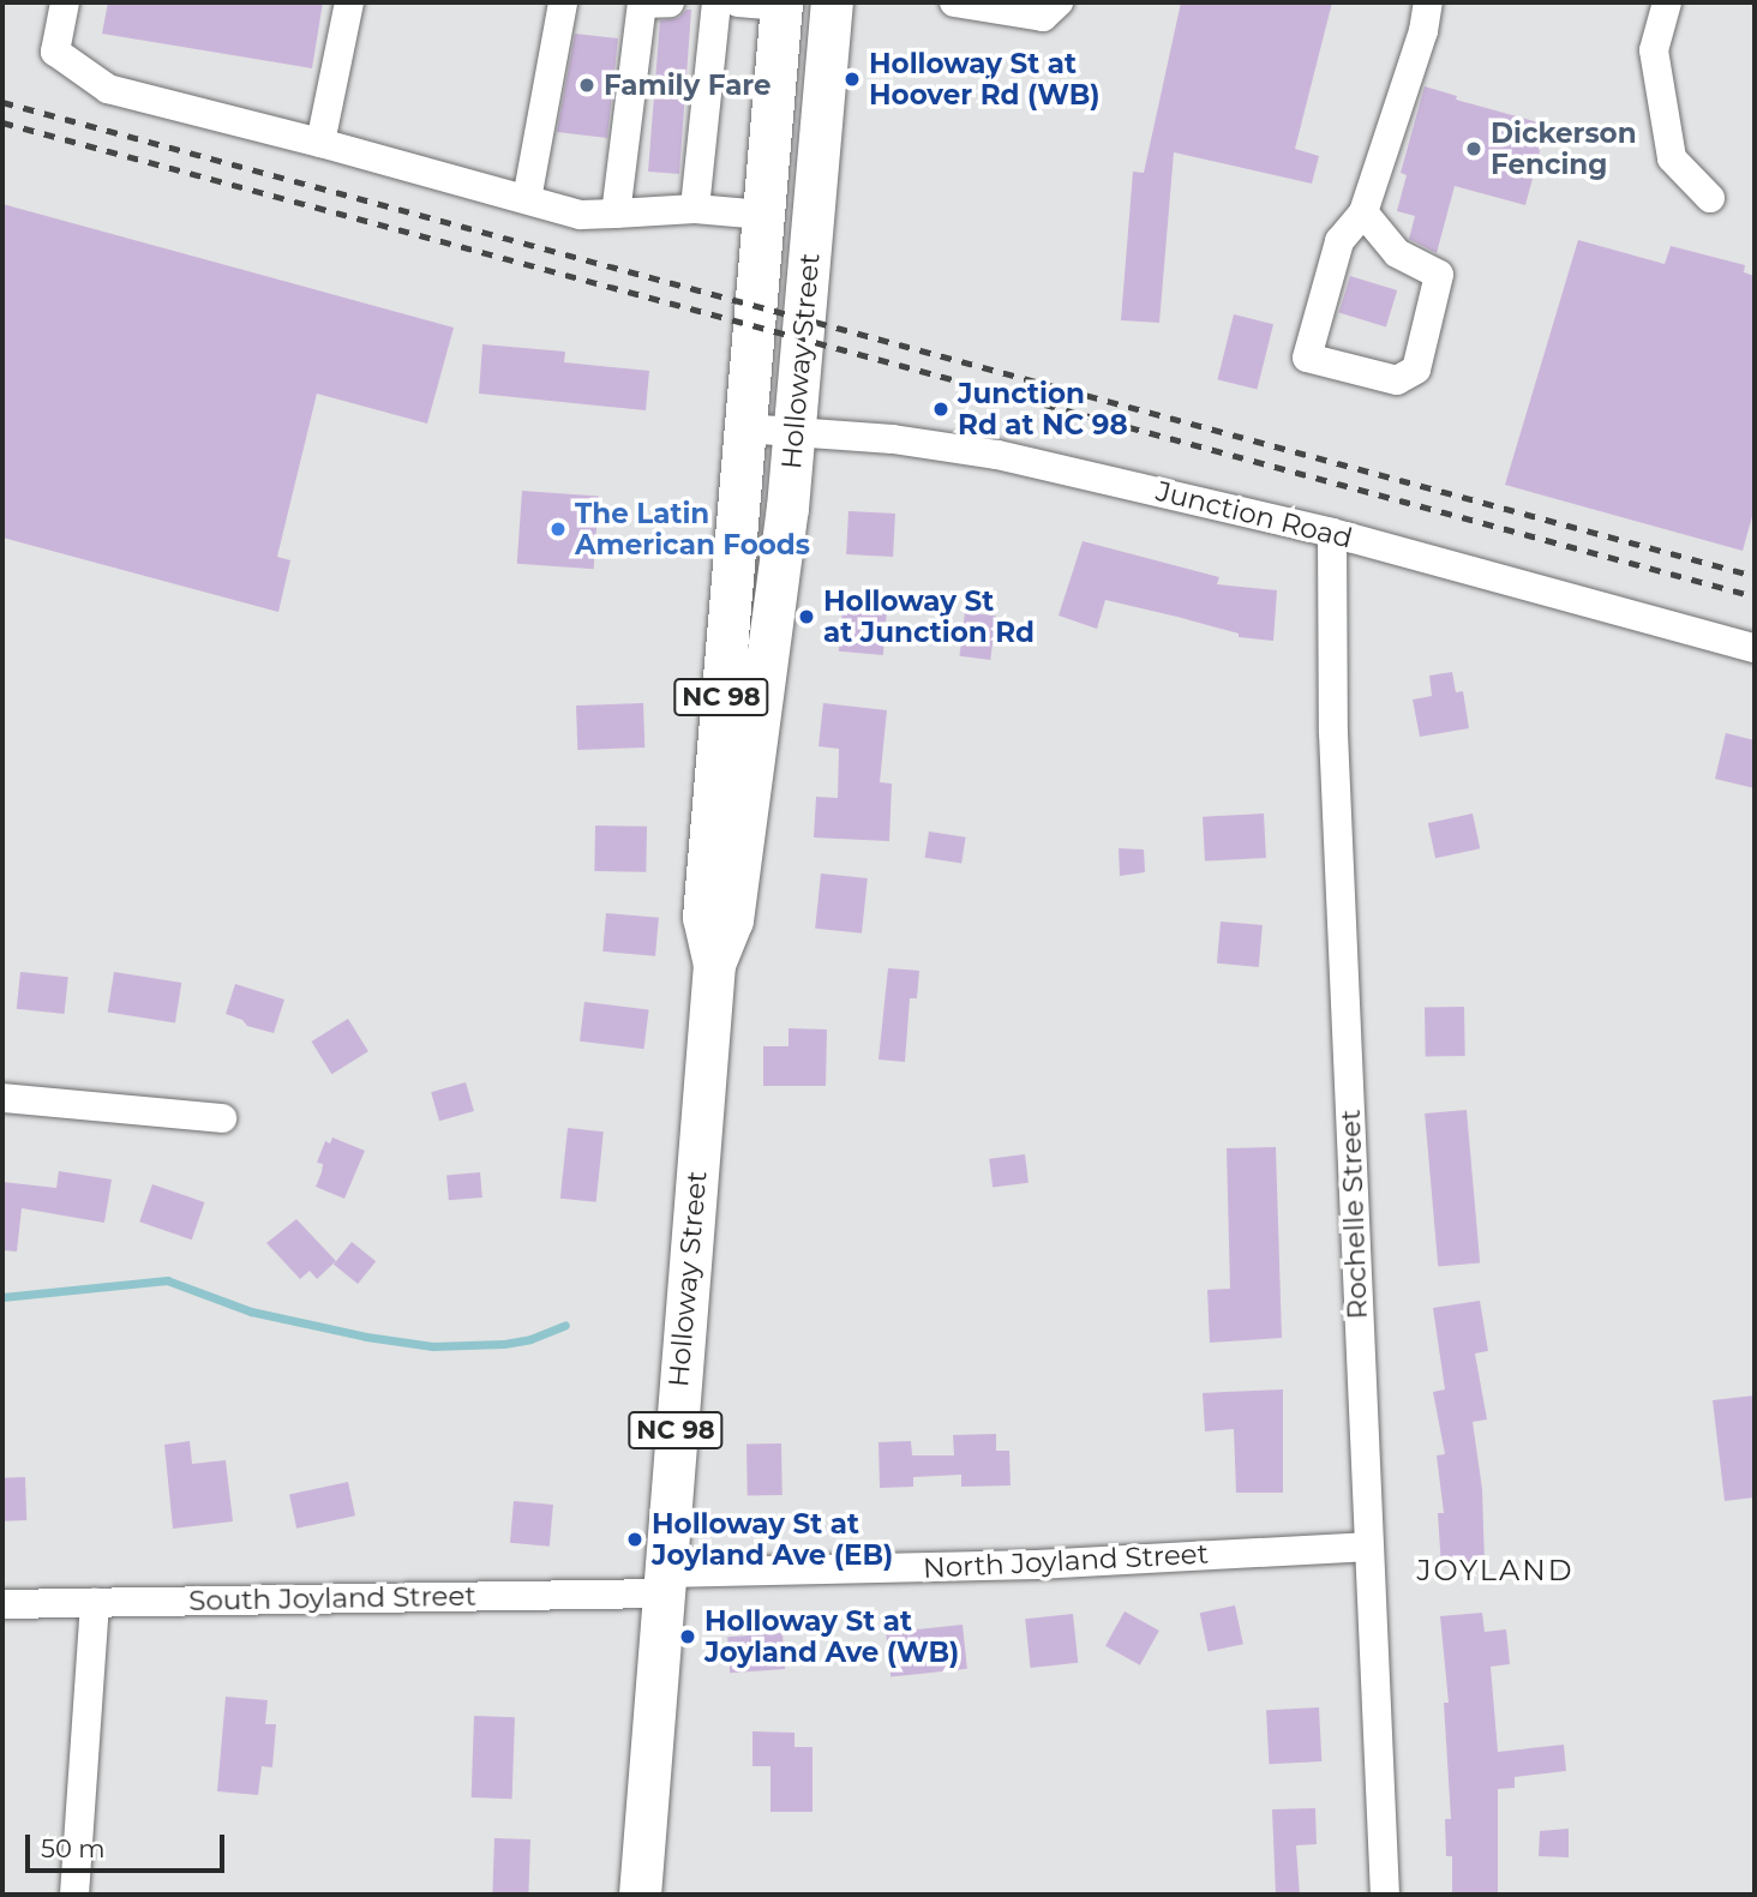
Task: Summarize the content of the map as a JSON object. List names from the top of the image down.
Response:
{
  "streets": {
    "highway": ["Holloway Street", "NC 98"],
    "street": [
      "Junction Road",
      "Rochelle Street",
      "North Joyland Street",
      "South Joyland Street"
    ]
  },
  "crossings": [
    ["Holloway Street", "Junction Road"],
    ["Holloway Street", "North Joyland Street"],
    ["Holloway Street", "South Joyland Street"],
    ["Junction Road", "Rochelle Street"],
    ["Rochelle Street", "North Joyland Street"],
    ["North Joyland Street", "South Joyland Street"]
  ],
  "districts": ["JOYLAND"],
  "places": [
    "Holloway St at Hoover Rd (WB)",
    "Family Fare",
    "Dickerson Fencing",
    "Junction Rd at NC 98",
    "The Latin American Foods",
    "Holloway St at Junction Rd",
    "Holloway St at Joyland Ave (EB)",
    "Holloway St at Joyland Ave (WB)"
  ],
  "scale_bar": "50 m"
}
